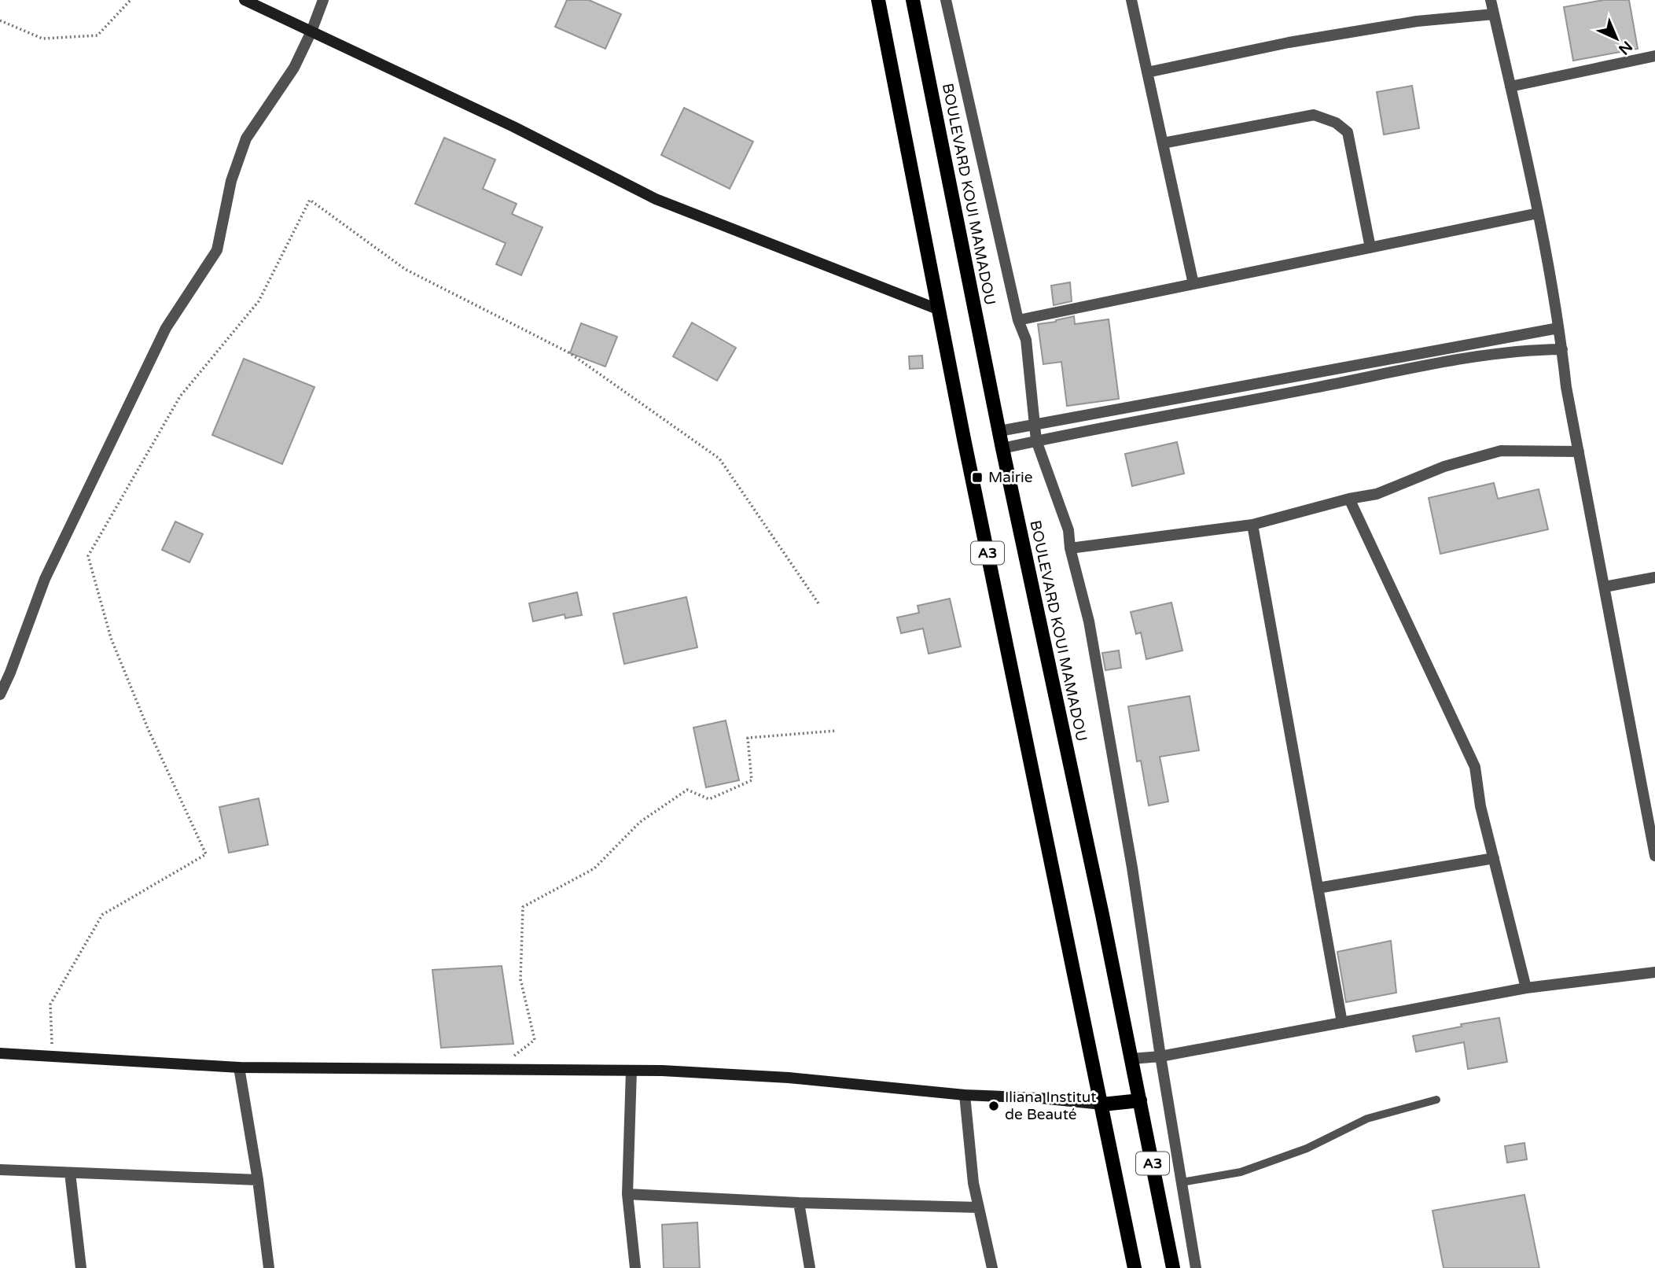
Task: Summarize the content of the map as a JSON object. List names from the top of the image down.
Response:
{
  "streets": {
    "main road": ["BOULEVARD KOUI MAMADOU", "A3"]
  },
  "places": {
    "transit": ["Mairie"],
    "other": ["Iliana Institut de Beauté"]
  },
  "north": "bottom right"
}
